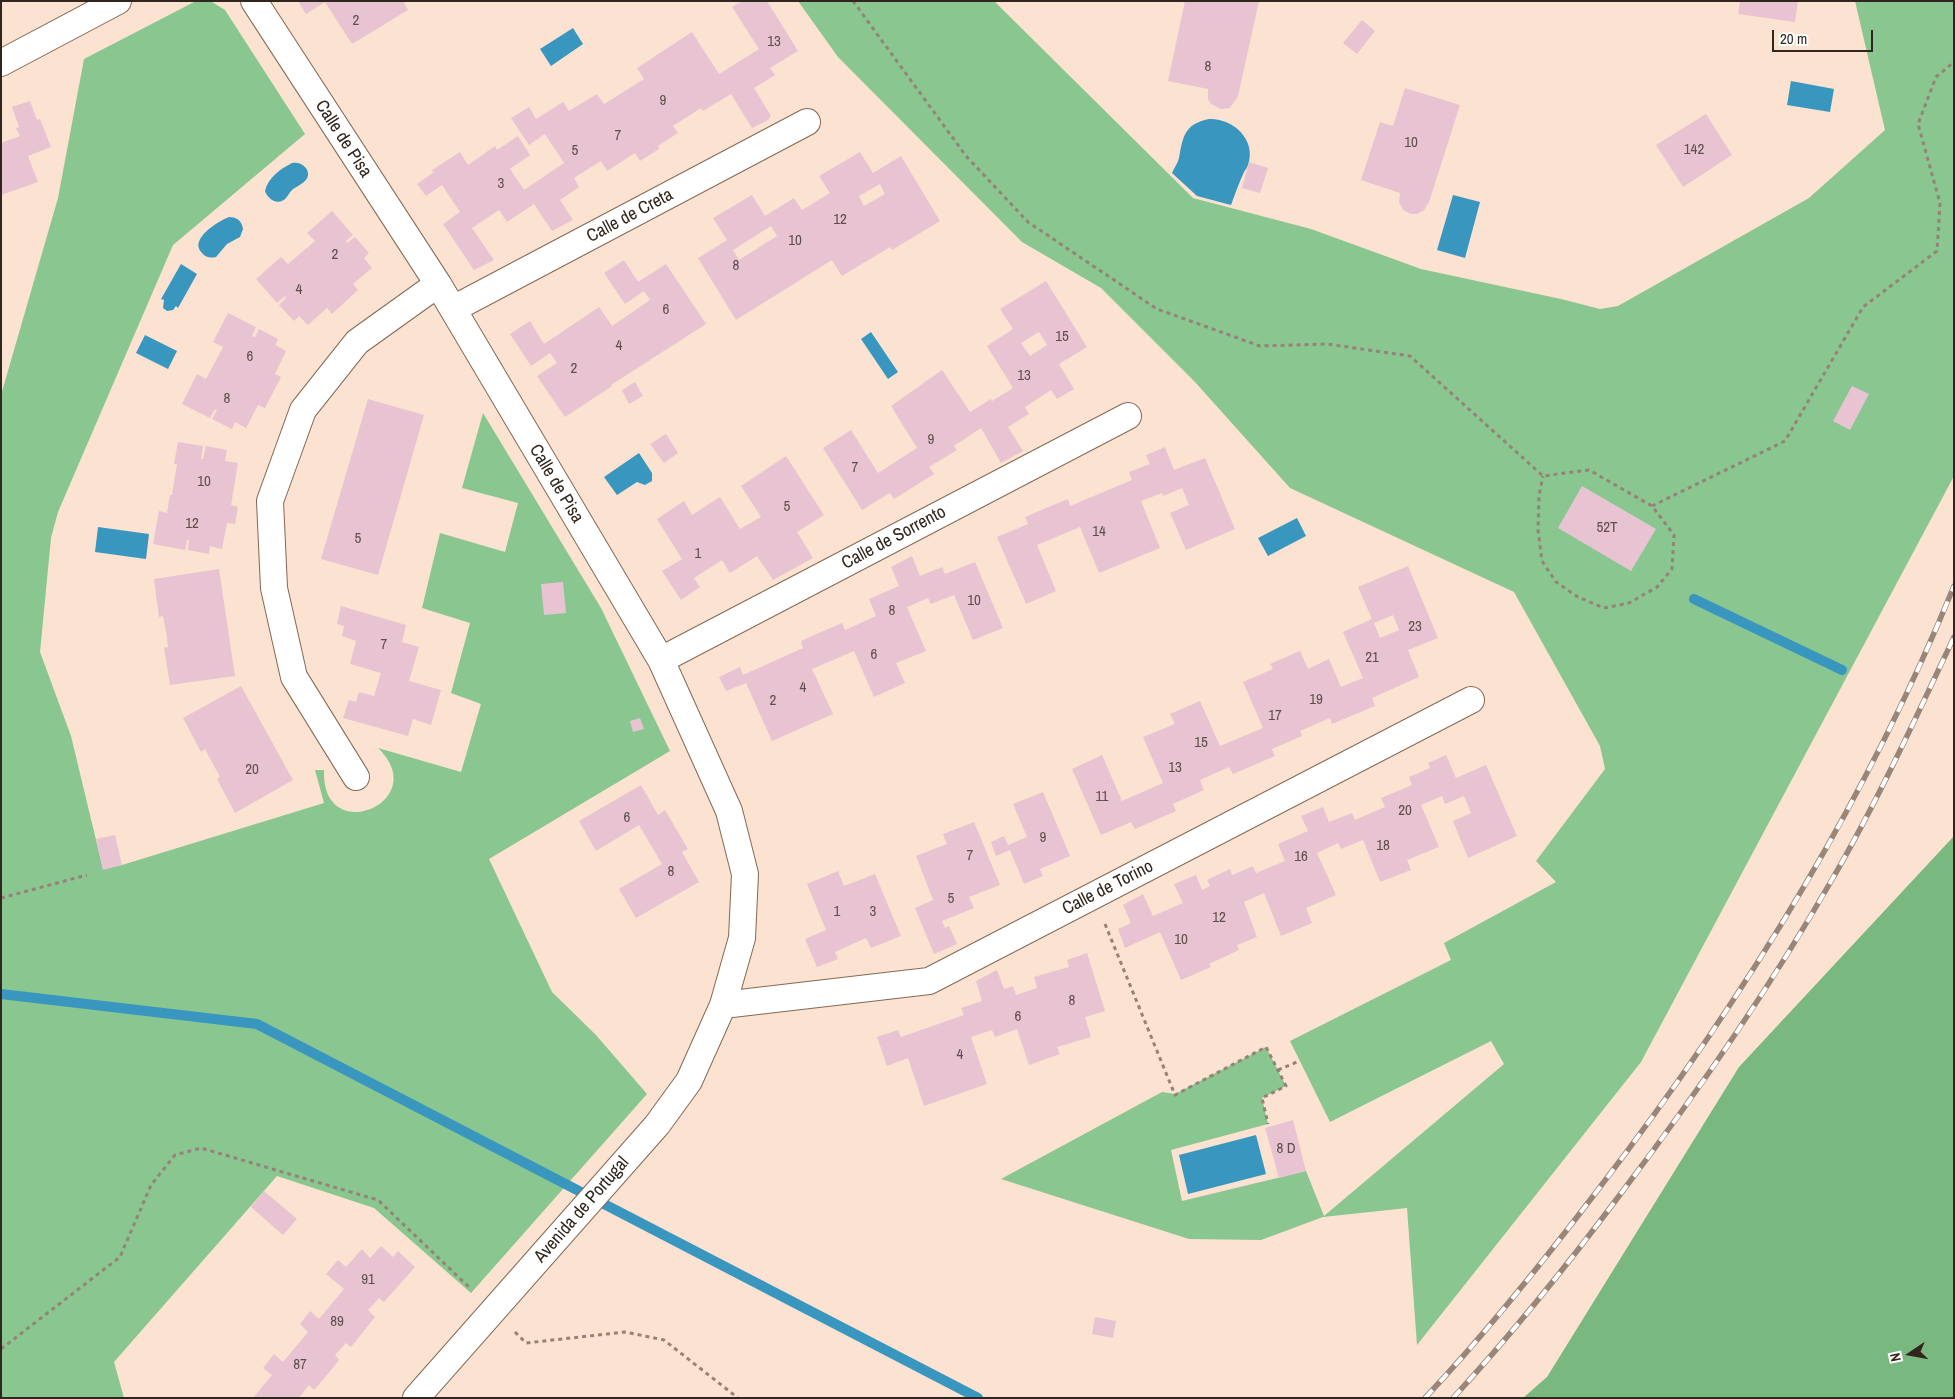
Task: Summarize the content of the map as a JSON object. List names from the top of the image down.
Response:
{
  "streets": {
    "street": [
      "Calle de Pisa",
      "Calle de Creta",
      "Calle de Sorrento",
      "Calle de Torino",
      "Avenida de Portugal"
    ]
  },
  "crossings": [
    ["Calle de Pisa", "Calle de Creta"],
    ["Calle de Pisa", "Calle de Sorrento"],
    ["Calle de Pisa", "Calle de Torino"],
    ["Calle de Pisa", "Avenida de Portugal"],
    ["Calle de Torino", "Avenida de Portugal"]
  ],
  "house_numbers": [
    "2",
    "13",
    "8",
    "9",
    "7",
    "10",
    "142",
    "5",
    "3",
    "12",
    "10",
    "2",
    "8",
    "4",
    "6",
    "15",
    "4",
    "6",
    "2",
    "13",
    "8",
    "9",
    "7",
    "10",
    "5",
    "12",
    "52T",
    "14",
    "5",
    "1",
    "10",
    "8",
    "23",
    "7",
    "6",
    "21",
    "4",
    "19",
    "2",
    "17",
    "15",
    "13",
    "20",
    "11",
    "20",
    "6",
    "9",
    "18",
    "7",
    "16",
    "8",
    "5",
    "1",
    "3",
    "12",
    "10",
    "8",
    "6",
    "4",
    "8 D",
    "91",
    "89",
    "87"
  ],
  "scale_bar": "20 m",
  "north": "left"
}
